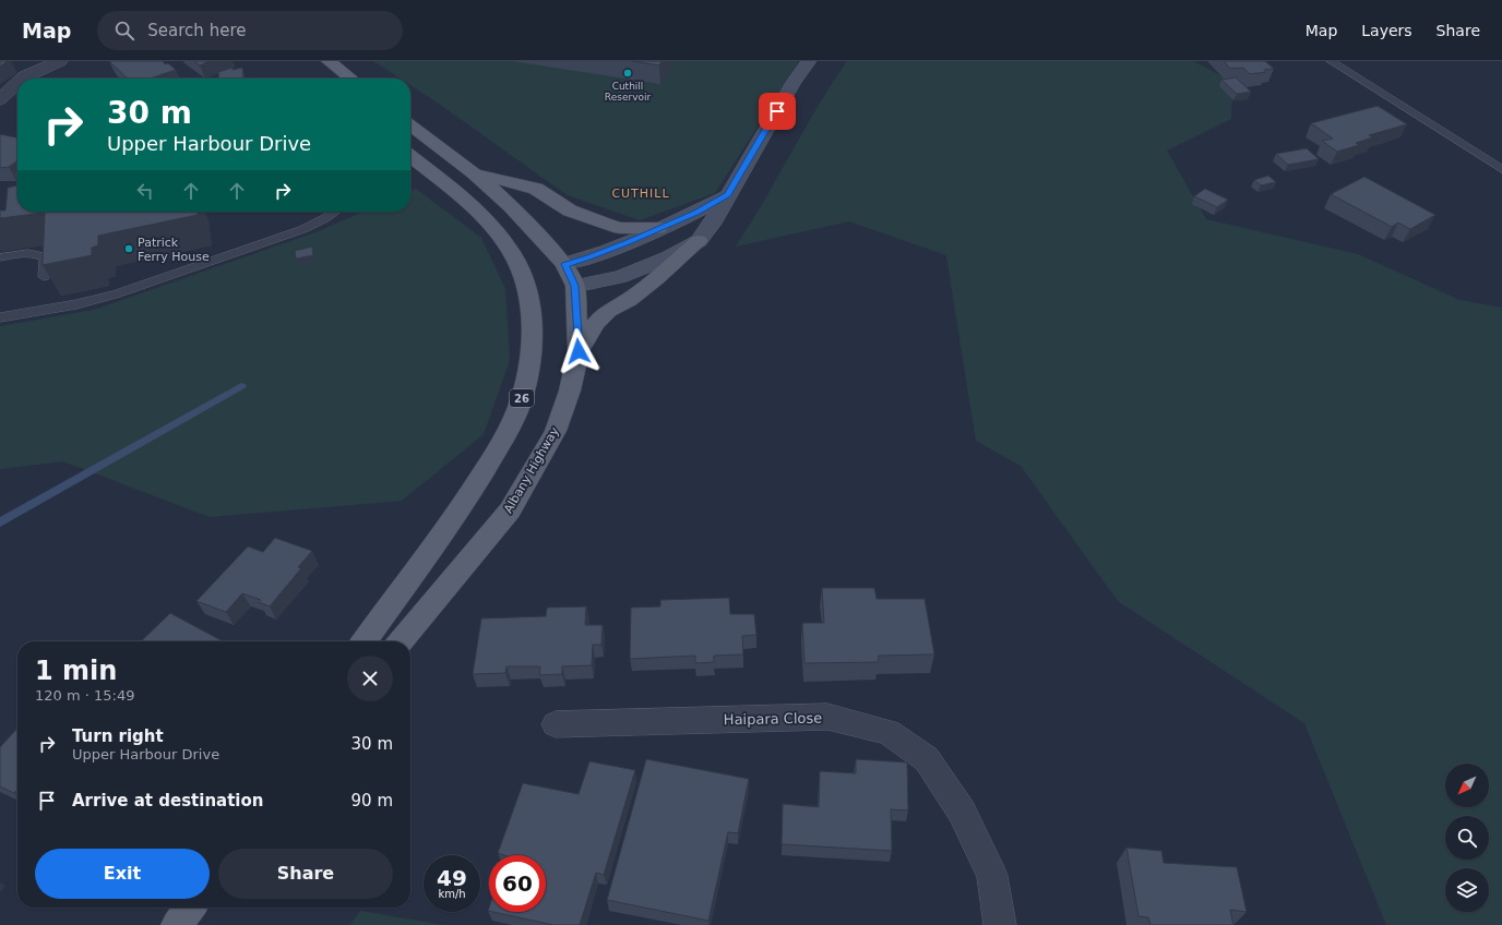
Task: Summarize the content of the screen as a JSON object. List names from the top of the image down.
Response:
{
  "streets": {
    "main road": ["26", "Albany Highway"],
    "street": ["Haipara Close"]
  },
  "districts": ["CUTHILL"],
  "places": ["Cuthill Reservoir", "Patrick Ferry House"],
  "north": "bottom left",
  "page": {
    "header": "Map",
    "search": "Search here",
    "nav": ["Map", "Layers", "Share"],
    "turn": ["30 m", "Upper Harbour Drive"],
    "heading": ["1 min", "120 m · 15:49"],
    "list": [
      {
        "name": "Turn right",
        "note": "Upper Harbour Drive",
        "value": "30 m"
      },
      {
        "name": "Arrive at destination",
        "value": "90 m"
      }
    ],
    "buttons": ["Exit", "Share"],
    "speed": "49 km/h",
    "limit": "60"
  }
}
